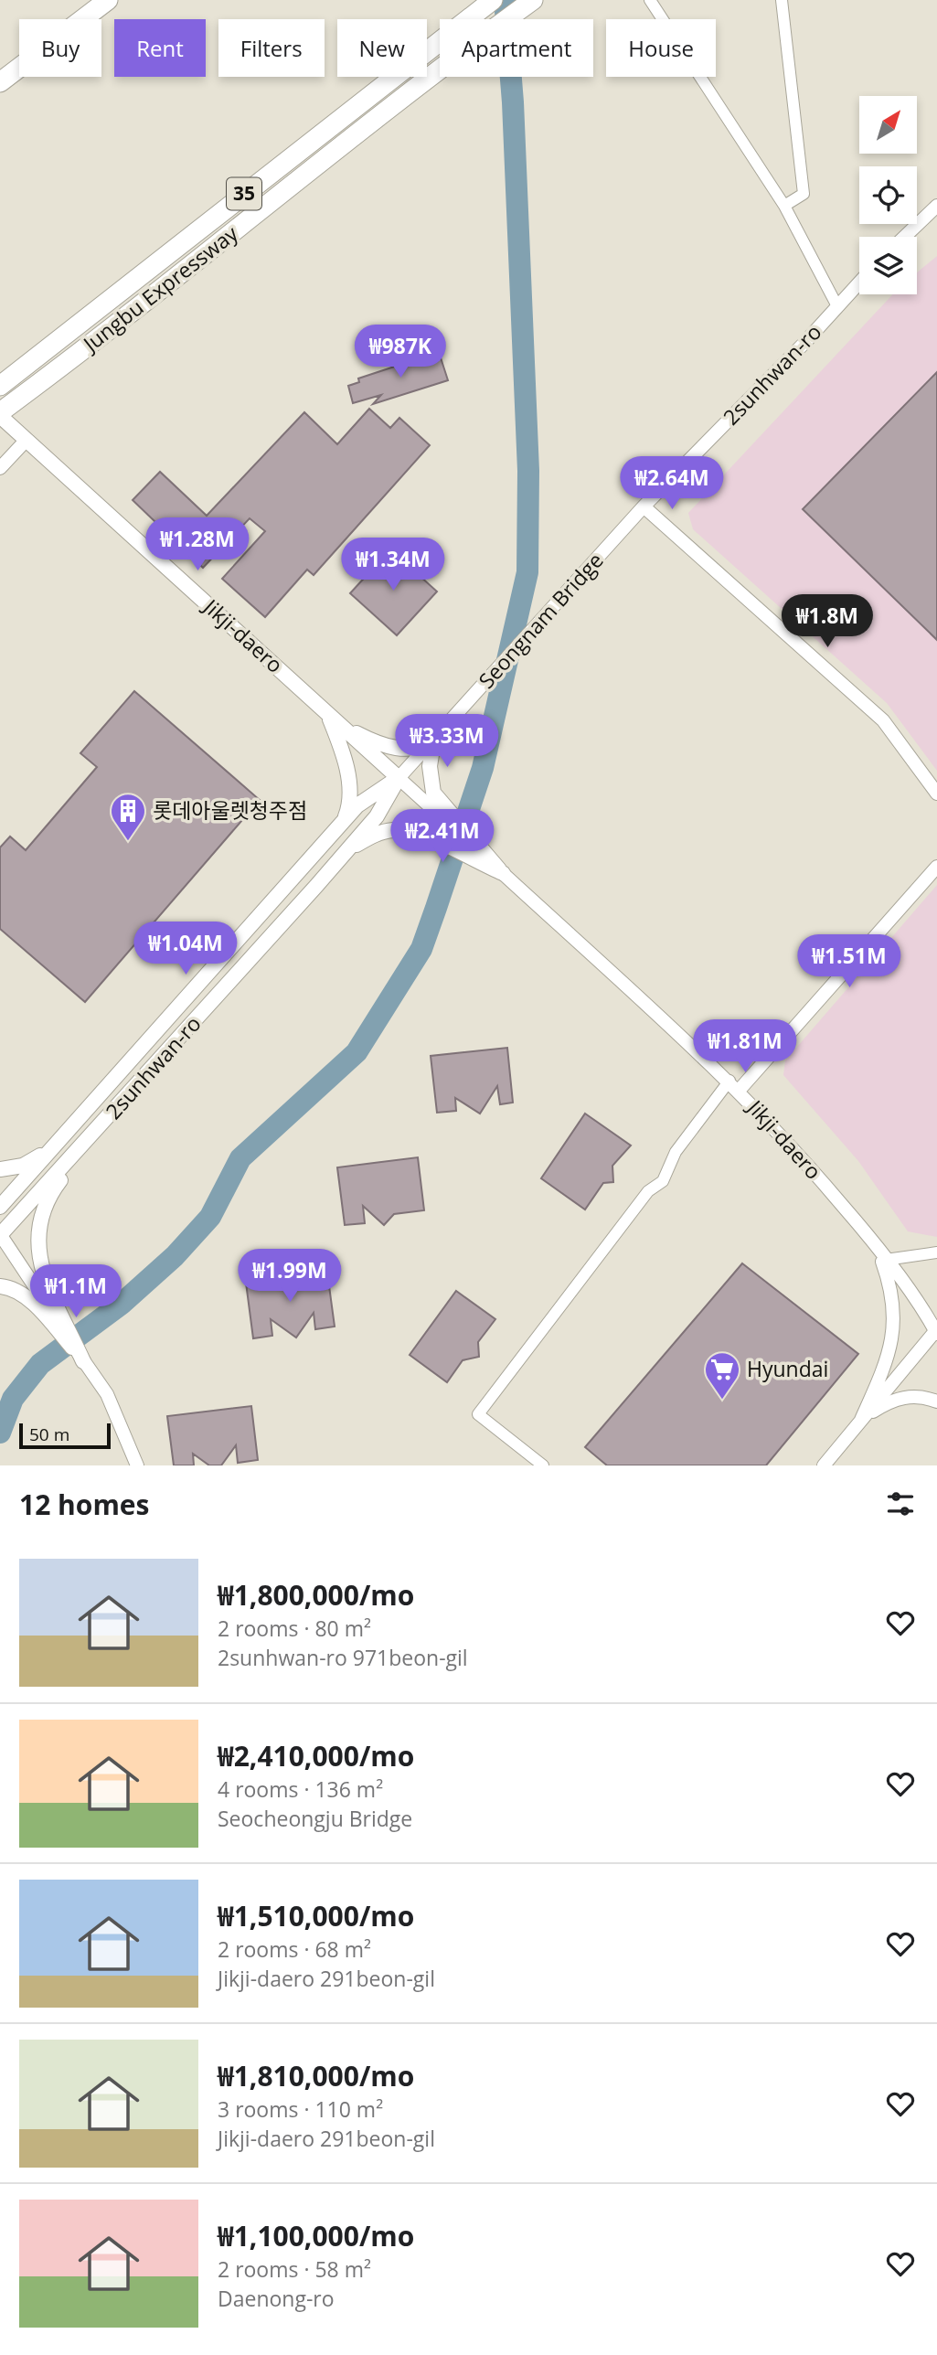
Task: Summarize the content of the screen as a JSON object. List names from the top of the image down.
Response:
{
  "streets": {
    "highway": ["35", "Jungbu Expressway"],
    "main road": ["2sunhwan-ro", "Jikji-daero"],
    "street": ["Seongnam Bridge"]
  },
  "crossings": [
    ["Jungbu Expressway", "Jikji-daero"],
    ["2sunhwan-ro", "Seongnam Bridge"],
    ["2sunhwan-ro", "Jikji-daero"]
  ],
  "places": {
    "building": ["롯데아울렛청주점"],
    "supermarket": ["Hyundai"]
  },
  "scale_bar": "50 m",
  "north": "top right",
  "page": {
    "chip": [
      "Buy",
      "Rent",
      "Filters",
      "New",
      "Apartment",
      "House"
    ],
    "price": [
      "₩987K",
      "₩2.64M",
      "₩1.28M",
      "₩1.34M",
      "₩1.8M",
      "₩3.33M",
      "₩2.41M",
      "₩1.04M",
      "₩1.51M",
      "₩1.81M",
      "₩1.99M",
      "₩1.1M"
    ],
    "scale": "50 m",
    "heading": "12 homes",
    "list": [
      {
        "name": "₩1,800,000/mo",
        "note": "2 rooms · 80 m² · 2sunhwan-ro 971beon-gil"
      },
      {
        "name": "₩2,410,000/mo",
        "note": "4 rooms · 136 m² · Seocheongju Bridge"
      },
      {
        "name": "₩1,510,000/mo",
        "note": "2 rooms · 68 m² · Jikji-daero 291beon-gil"
      },
      {
        "name": "₩1,810,000/mo",
        "note": "3 rooms · 110 m² · Jikji-daero 291beon-gil"
      },
      {
        "name": "₩1,100,000/mo",
        "note": "2 rooms · 58 m² · Daenong-ro"
      }
    ]
  }
}
